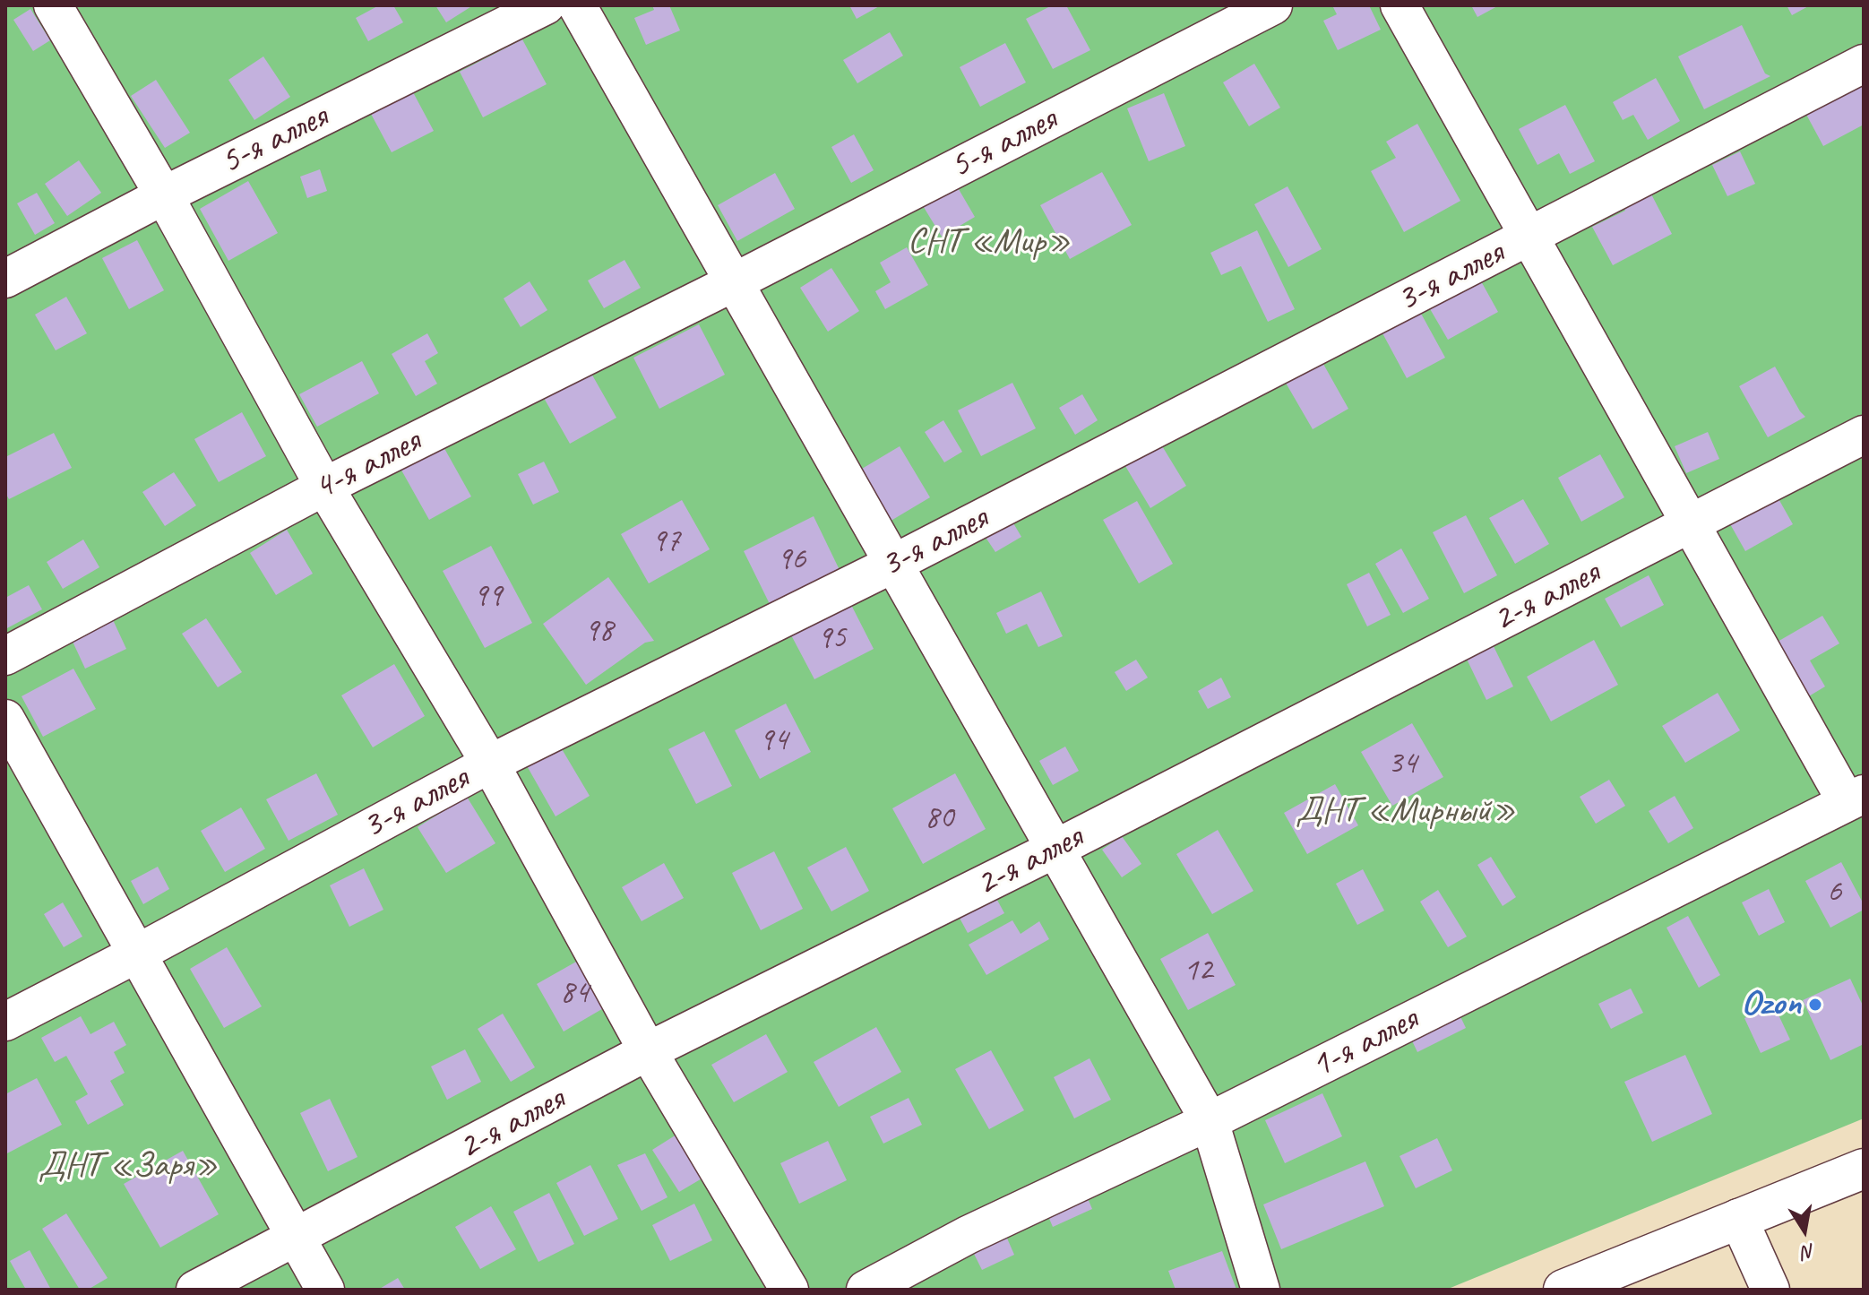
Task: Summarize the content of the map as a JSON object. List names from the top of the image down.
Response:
{
  "streets": {
    "street": [
      "5-я аллея",
      "3-я аллея",
      "4-я аллея",
      "2-я аллея",
      "1-я аллея"
    ]
  },
  "crossings": [
    ["5-я аллея", "4-я аллея"]
  ],
  "parks": ["СНТ «Мир»", "ДНТ «Мирный»", "ДНТ «Заря»"],
  "places": ["Ozon"],
  "house_numbers": [
    "97",
    "96",
    "99",
    "98",
    "95",
    "94",
    "34",
    "80",
    "6",
    "12",
    "84"
  ],
  "north": "bottom"
}
